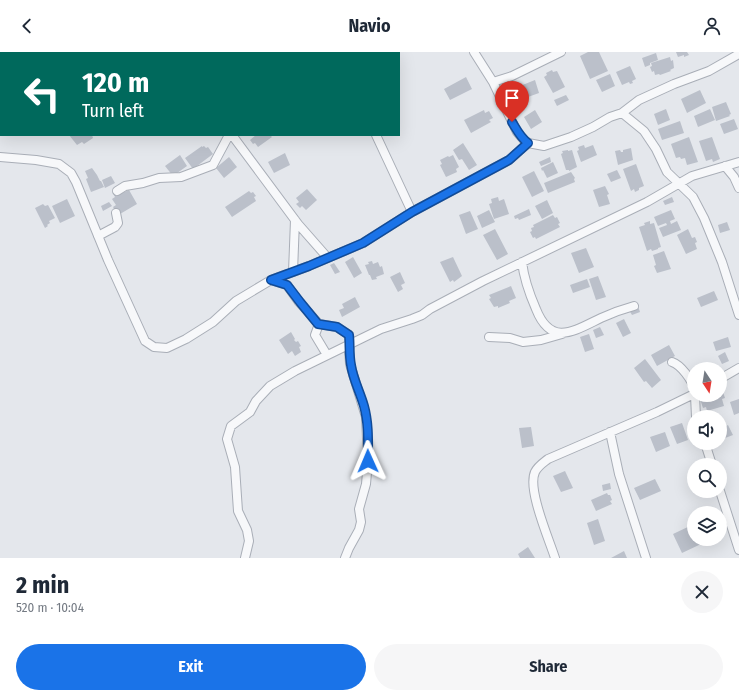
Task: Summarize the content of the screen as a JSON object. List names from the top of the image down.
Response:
{
  "north": "bottom",
  "page": {
    "header": "Navio",
    "turn": ["120 m", "Turn left"],
    "heading": ["2 min", "520 m · 10:04"],
    "buttons": ["Exit", "Share"]
  }
}
